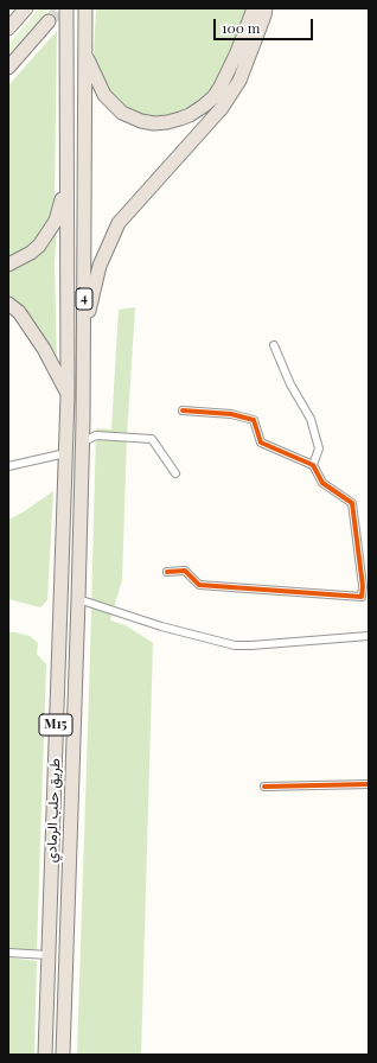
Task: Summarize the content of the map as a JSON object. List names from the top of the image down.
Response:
{
  "streets": {
    "highway": ["4", "M15", "طريق حلب الرمادي"]
  },
  "crossings": [
    ["4", "طريق حلب الرمادي"]
  ],
  "scale_bar": "100 m"
}
